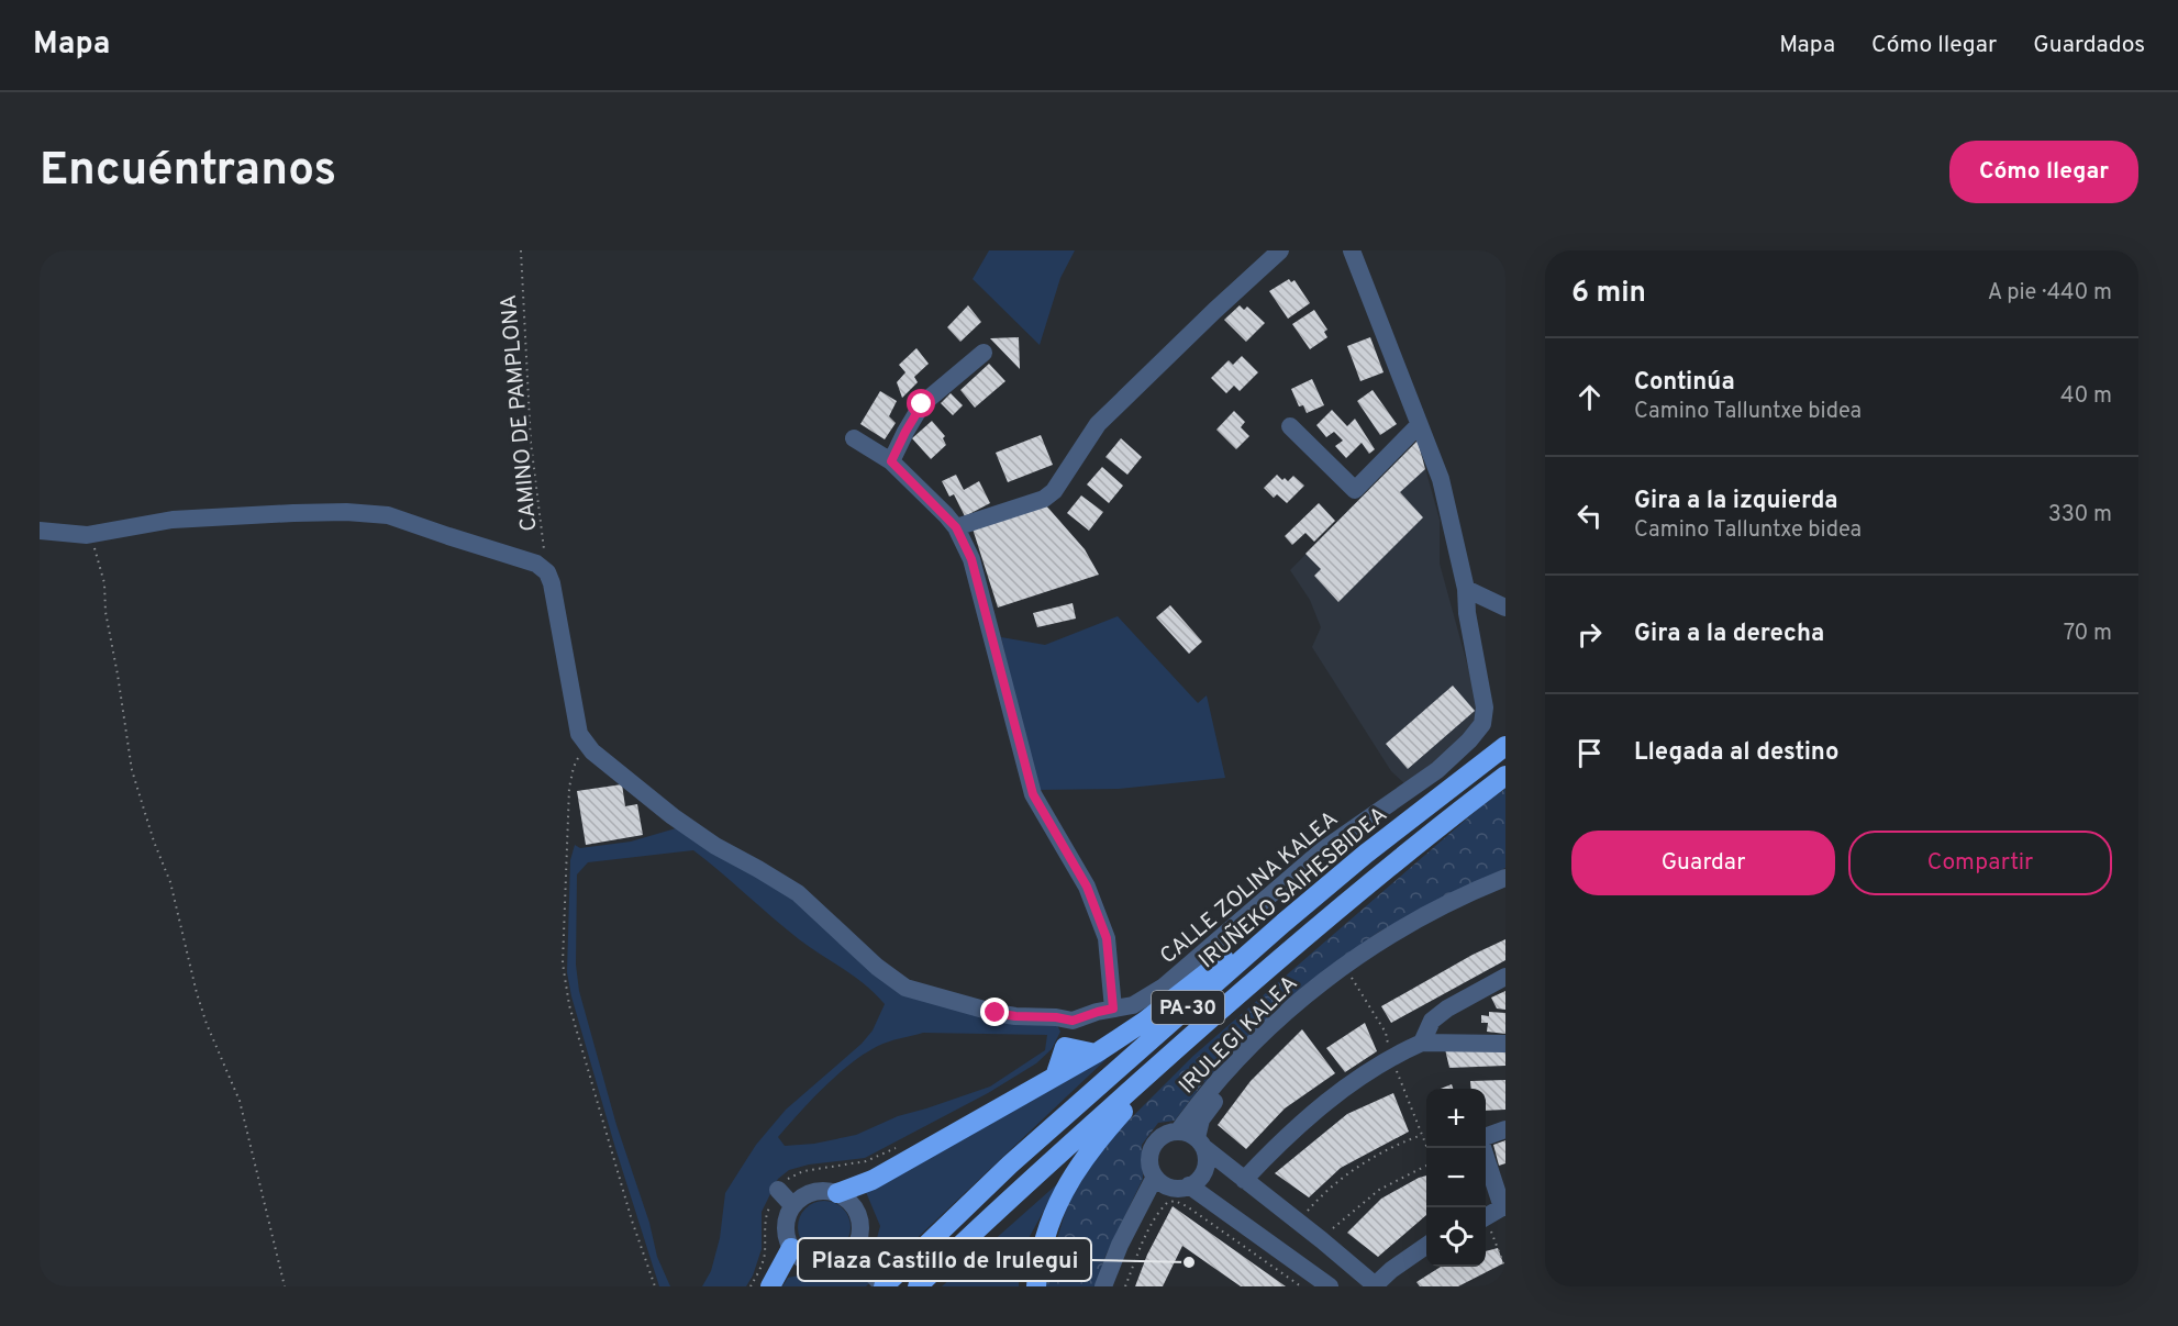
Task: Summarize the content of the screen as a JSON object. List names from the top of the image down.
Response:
{
  "streets": {
    "highway": ["IRUÑEKO SAIHESBIDEA", "PA-30"],
    "street": ["CALLE ZOLINA KALEA", "IRULEGI KALEA"],
    "path": ["CAMINO DE PAMPLONA"]
  },
  "places": ["Plaza Castillo de Irulegui"],
  "page": {
    "header": "Mapa",
    "nav": ["Mapa", "Cómo llegar", "Guardados"],
    "buttons": [
      "Cómo llegar",
      ["Guardar", "Compartir"]
    ],
    "title": "Encuéntranos",
    "heading": ["6 min", "A pie · 440 m"],
    "list": [
      ["Continúa", "Camino Talluntxe bidea", "40 m"],
      ["Gira a la izquierda", "Camino Talluntxe bidea", "330 m"],
      ["Gira a la derecha", "70 m"],
      "Llegada al destino"
    ],
    "map_buttons": ["+", "−"]
  }
}
